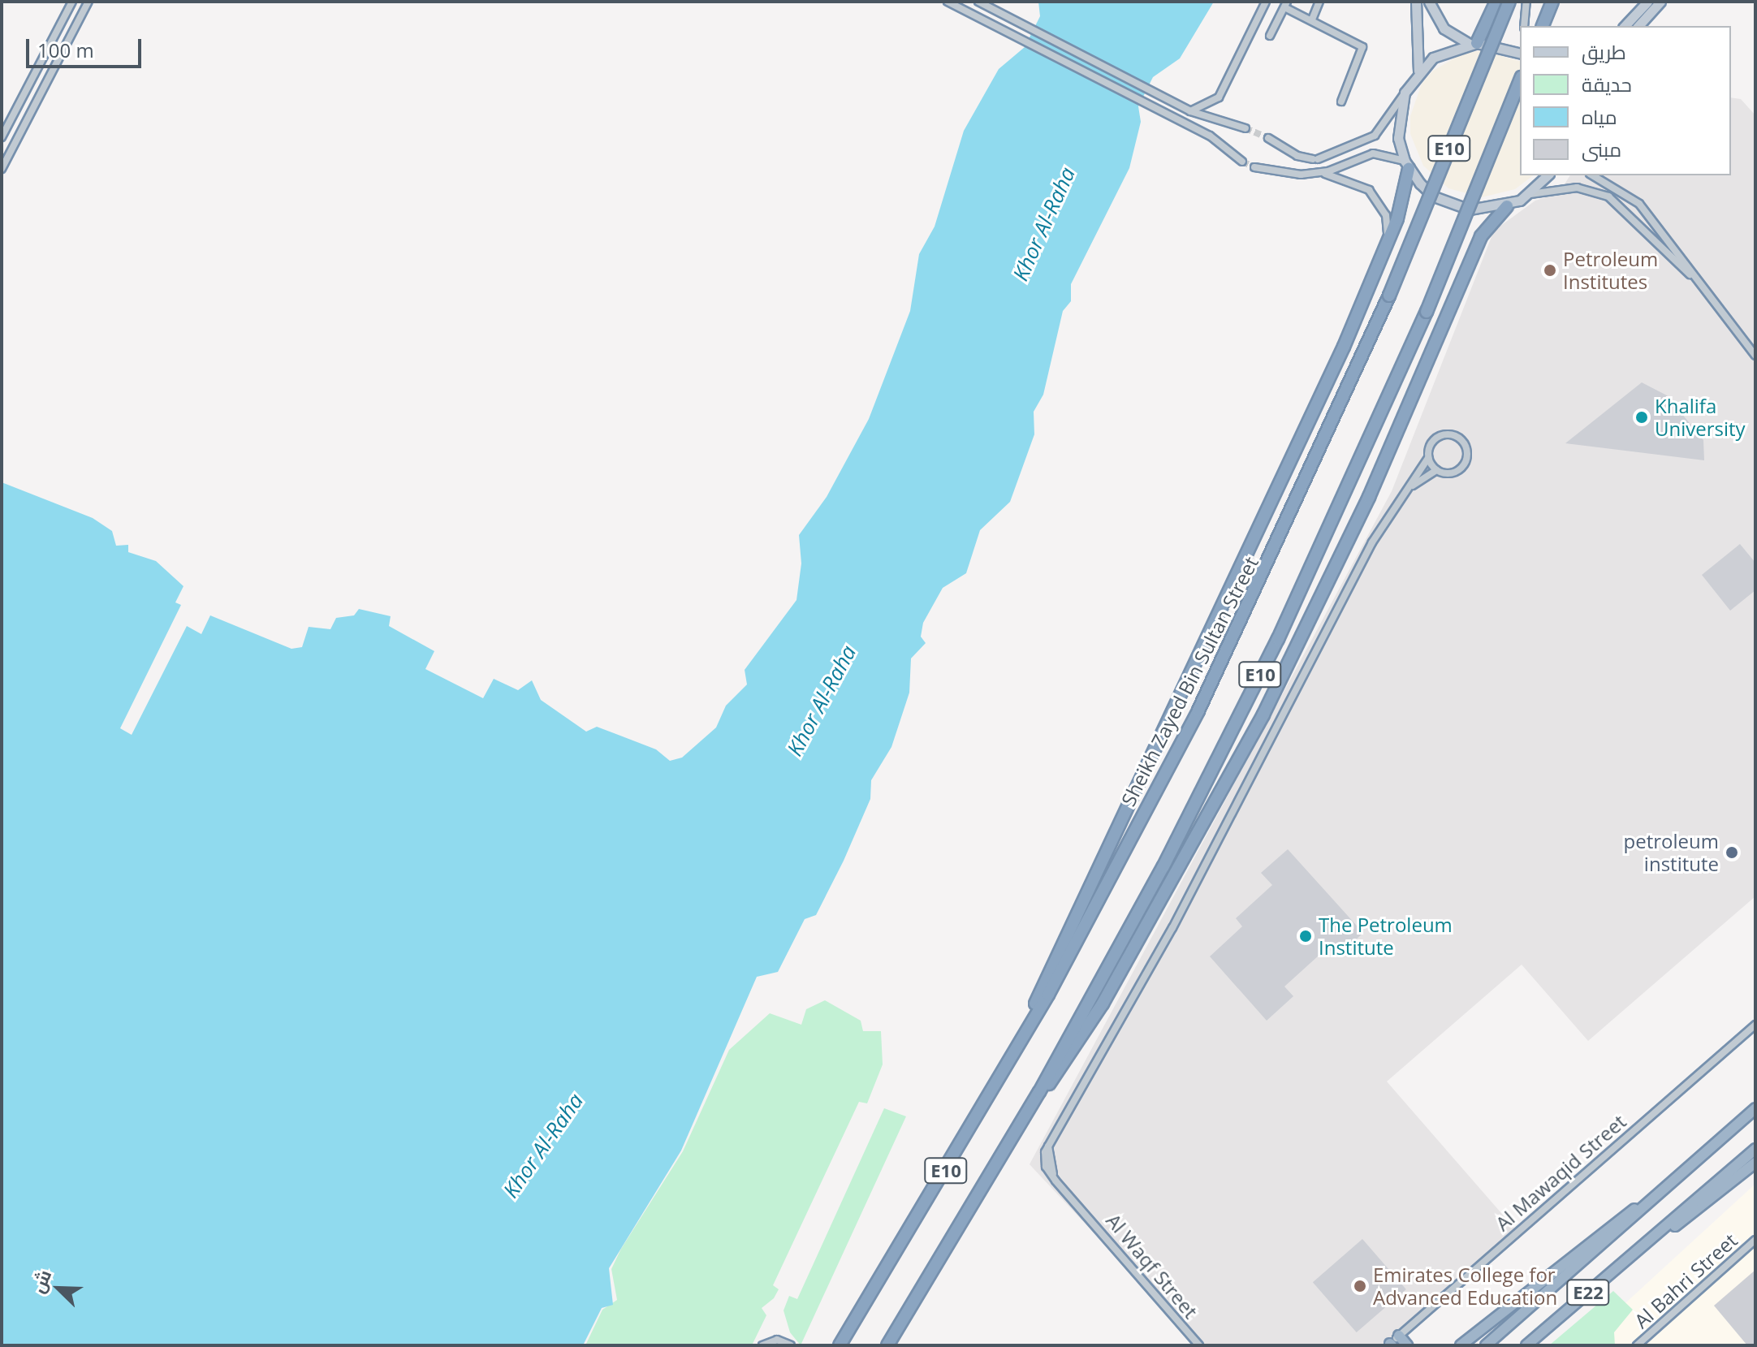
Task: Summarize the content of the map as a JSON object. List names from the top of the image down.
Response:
{
  "streets": {
    "highway": ["E10", "Sheikh Zayed Bin Sultan Street", "E22"],
    "street": ["Al Mawaqid Street", "Al Waqf Street", "Al Bahri Street"]
  },
  "water": ["Khor Al-Raha"],
  "places": [
    "Petroleum Institutes",
    "Khalifa University",
    "petroleum institute",
    "The Petroleum Institute",
    "Emirates College for Advanced Education"
  ],
  "legend": [
    "طريق",
    "حديقة",
    "مياه",
    "مبنى"
  ],
  "scale_bar": "100 m",
  "north": "top left"
}
